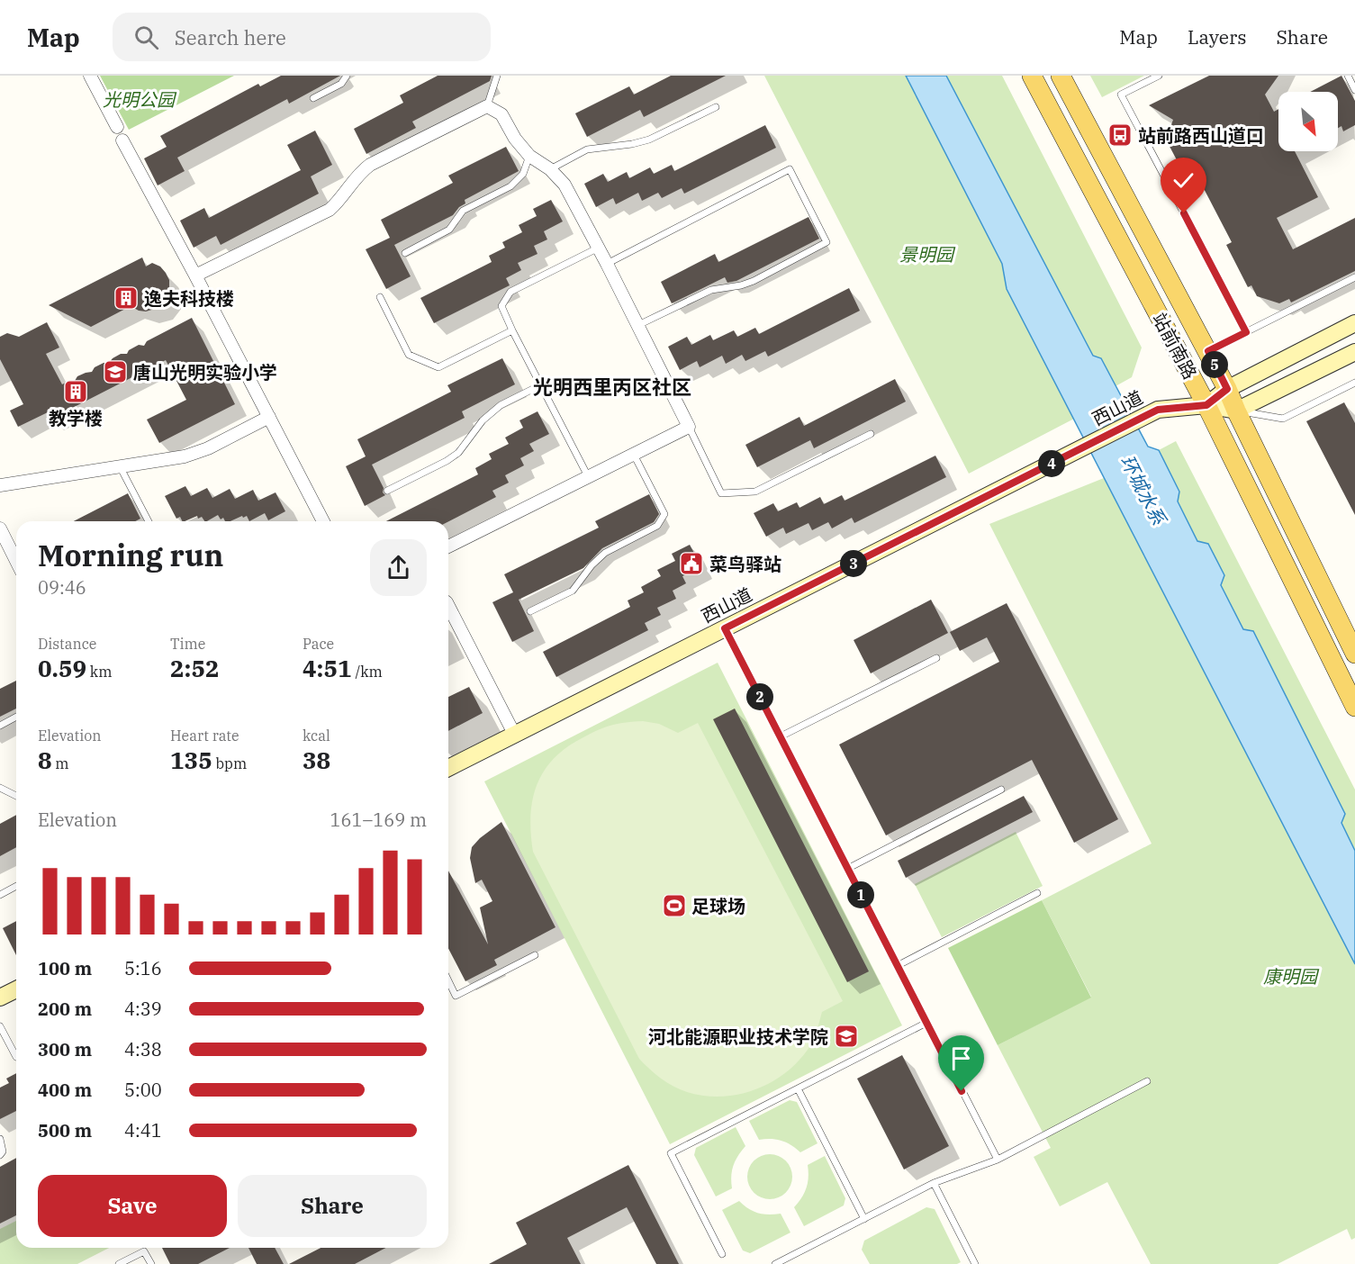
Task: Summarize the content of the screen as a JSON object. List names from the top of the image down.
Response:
{
  "streets": {
    "main road": ["站前南路"],
    "street": ["西山道"]
  },
  "crossings": [
    ["站前南路", "西山道"]
  ],
  "districts": ["光明西里丙区社区"],
  "water": ["环城水系"],
  "parks": ["光明公园", "景明园", "康明园"],
  "places": {
    "bus stop": ["站前路西山道口"],
    "building": ["逸夫科技楼", "教学楼"],
    "school or university": ["唐山光明实验小学", "河北能源职业技术学院"],
    "public building": ["菜鸟驿站"],
    "sports": ["足球场"]
  },
  "north": "bottom right",
  "page": {
    "header": "Map",
    "search": "Search here",
    "nav": ["Map", "Layers", "Share"],
    "pins": [
      "5",
      "4",
      "3",
      "2",
      "1"
    ],
    "heading": ["Morning run", "09:46"],
    "stats": [
      ["Distance", "0.59 km"],
      ["Time", "2:52"],
      ["Pace", "4:51 /km"],
      ["Elevation", "8 m"],
      ["Heart rate", "135 bpm"],
      ["kcal", "38"]
    ],
    "chart": ["Elevation", "161–169 m"],
    "list": [
      {
        "name": "100 m",
        "note": "5:16"
      },
      {
        "name": "200 m",
        "note": "4:39"
      },
      {
        "name": "300 m",
        "note": "4:38"
      },
      {
        "name": "400 m",
        "note": "5:00"
      },
      {
        "name": "500 m",
        "note": "4:41"
      }
    ],
    "buttons": ["Save", "Share"]
  }
}
